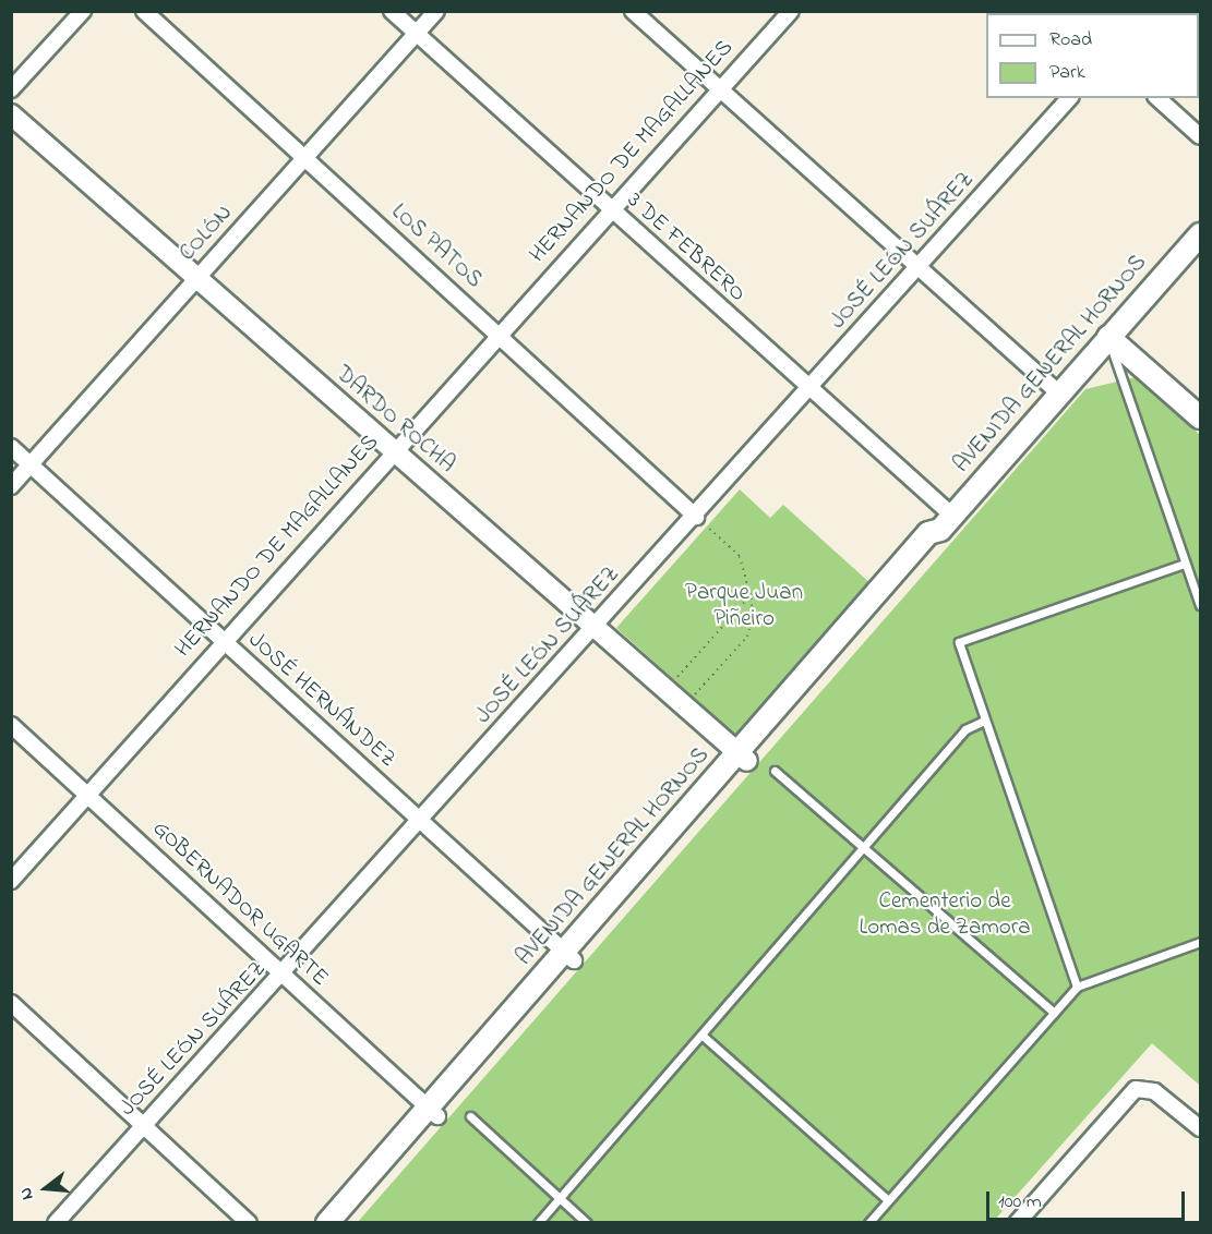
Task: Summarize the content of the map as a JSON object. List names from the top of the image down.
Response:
{
  "streets": {
    "main road": ["AVENIDA GENERAL HORNOS"],
    "street": [
      "HERNANDO DE MAGALLANES",
      "COLÓN",
      "LOS PATOS",
      "3 DE FEBRERO",
      "JOSÉ LEÓN SUÁREZ",
      "DARDO ROCHA",
      "JOSÉ HERNÁNDEZ",
      "GOBERNADOR UGARTE"
    ]
  },
  "crossings": [
    ["HERNANDO DE MAGALLANES", "LOS PATOS"],
    ["HERNANDO DE MAGALLANES", "3 DE FEBRERO"],
    ["HERNANDO DE MAGALLANES", "DARDO ROCHA"],
    ["HERNANDO DE MAGALLANES", "JOSÉ HERNÁNDEZ"],
    ["HERNANDO DE MAGALLANES", "GOBERNADOR UGARTE"],
    ["COLÓN", "LOS PATOS"],
    ["COLÓN", "3 DE FEBRERO"],
    ["COLÓN", "DARDO ROCHA"],
    ["COLÓN", "JOSÉ HERNÁNDEZ"],
    ["LOS PATOS", "JOSÉ LEÓN SUÁREZ"],
    ["3 DE FEBRERO", "JOSÉ LEÓN SUÁREZ"],
    ["3 DE FEBRERO", "AVENIDA GENERAL HORNOS"],
    ["JOSÉ LEÓN SUÁREZ", "DARDO ROCHA"],
    ["JOSÉ LEÓN SUÁREZ", "JOSÉ HERNÁNDEZ"],
    ["JOSÉ LEÓN SUÁREZ", "GOBERNADOR UGARTE"],
    ["AVENIDA GENERAL HORNOS", "DARDO ROCHA"],
    ["AVENIDA GENERAL HORNOS", "JOSÉ HERNÁNDEZ"],
    ["AVENIDA GENERAL HORNOS", "GOBERNADOR UGARTE"]
  ],
  "parks": ["Parque Juan Piñeiro", "Cementerio de Lomas de Zamora"],
  "legend": ["Road", "Park"],
  "scale_bar": "100 m",
  "north": "left"
}
